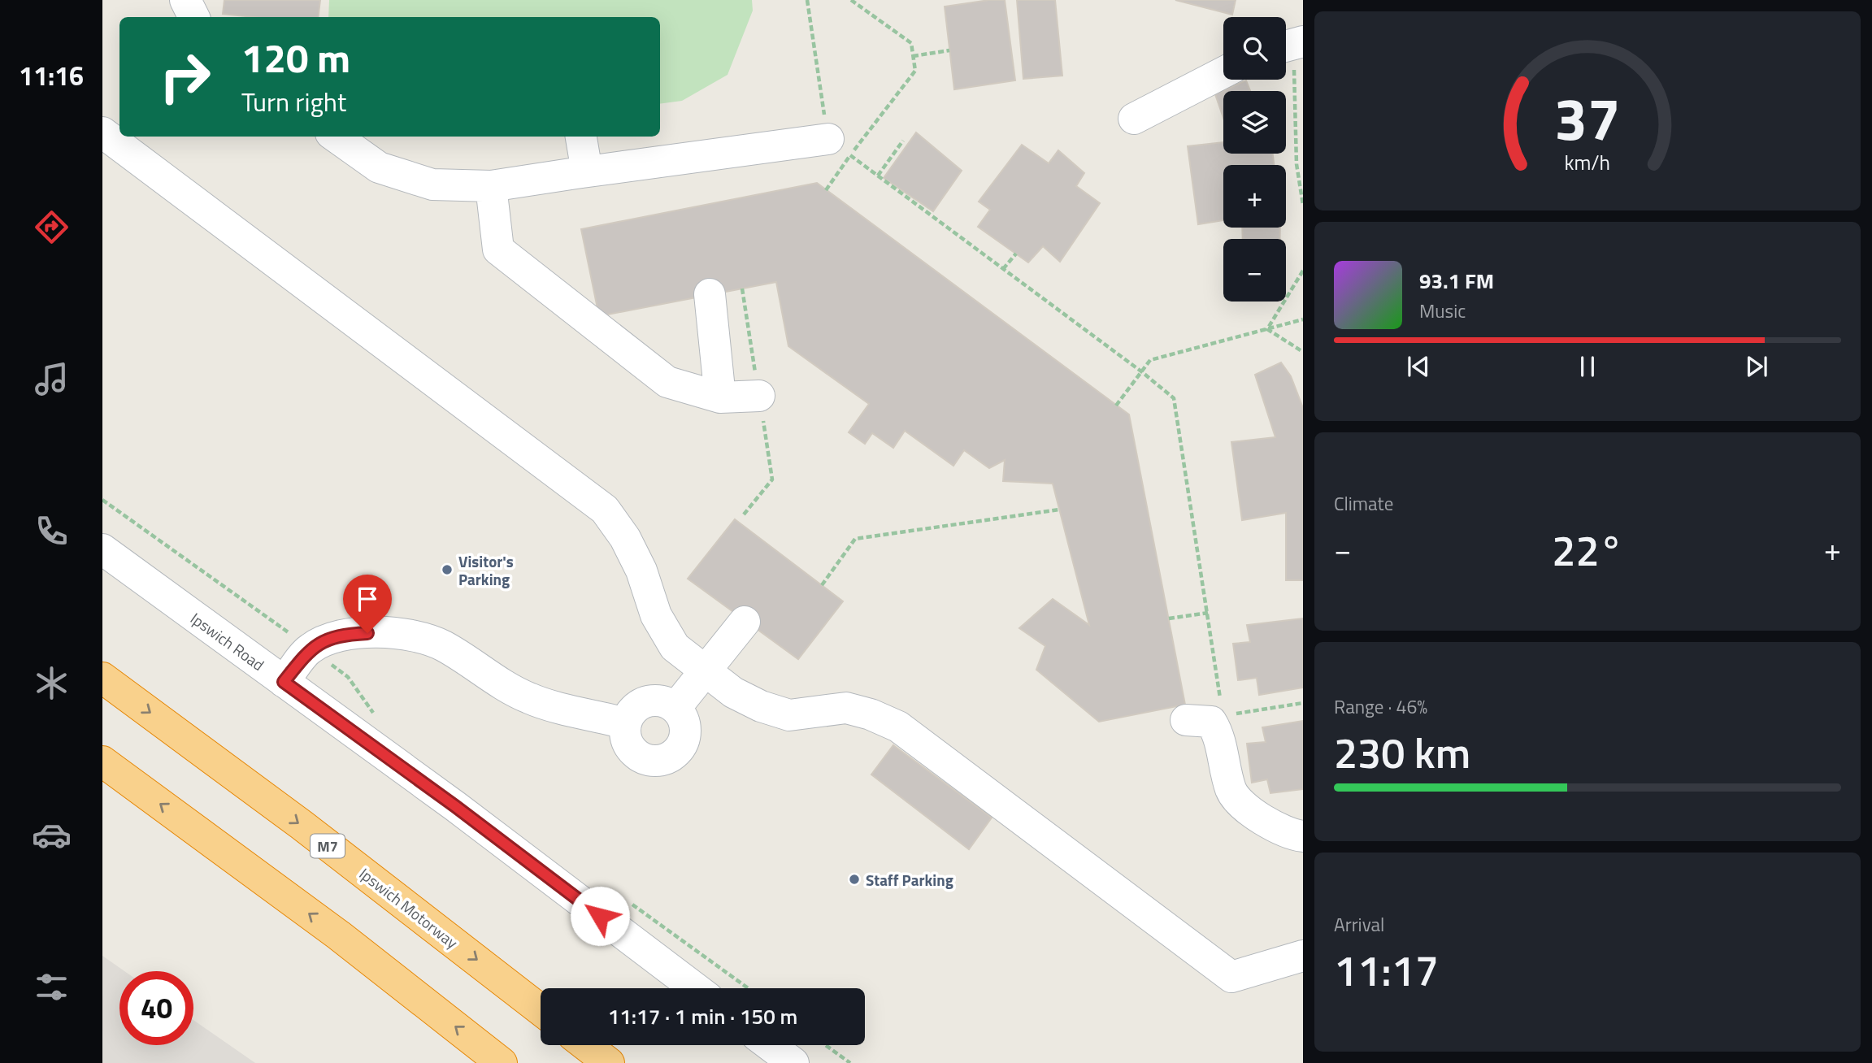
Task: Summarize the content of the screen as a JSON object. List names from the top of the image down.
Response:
{
  "streets": {
    "highway": ["M7", "Ipswich Motorway"],
    "street": ["Ipswich Road"]
  },
  "places": ["Visitor's Parking", "Staff Parking"],
  "page": {
    "tabs": "11:16",
    "map_buttons": ["+", "−"],
    "turn": ["120 m", "Turn right"],
    "song": ["93.1 FM", "Music"],
    "tile": [
      "Climate",
      ["Range · 46%", "230 km"],
      ["Arrival", "11:17"]
    ],
    "heat": ["−", "22°", "+"],
    "limit": "40",
    "trip": "11:17 · 1 min · 150 m",
    "gauge": ["37", "km/h"]
  }
}
